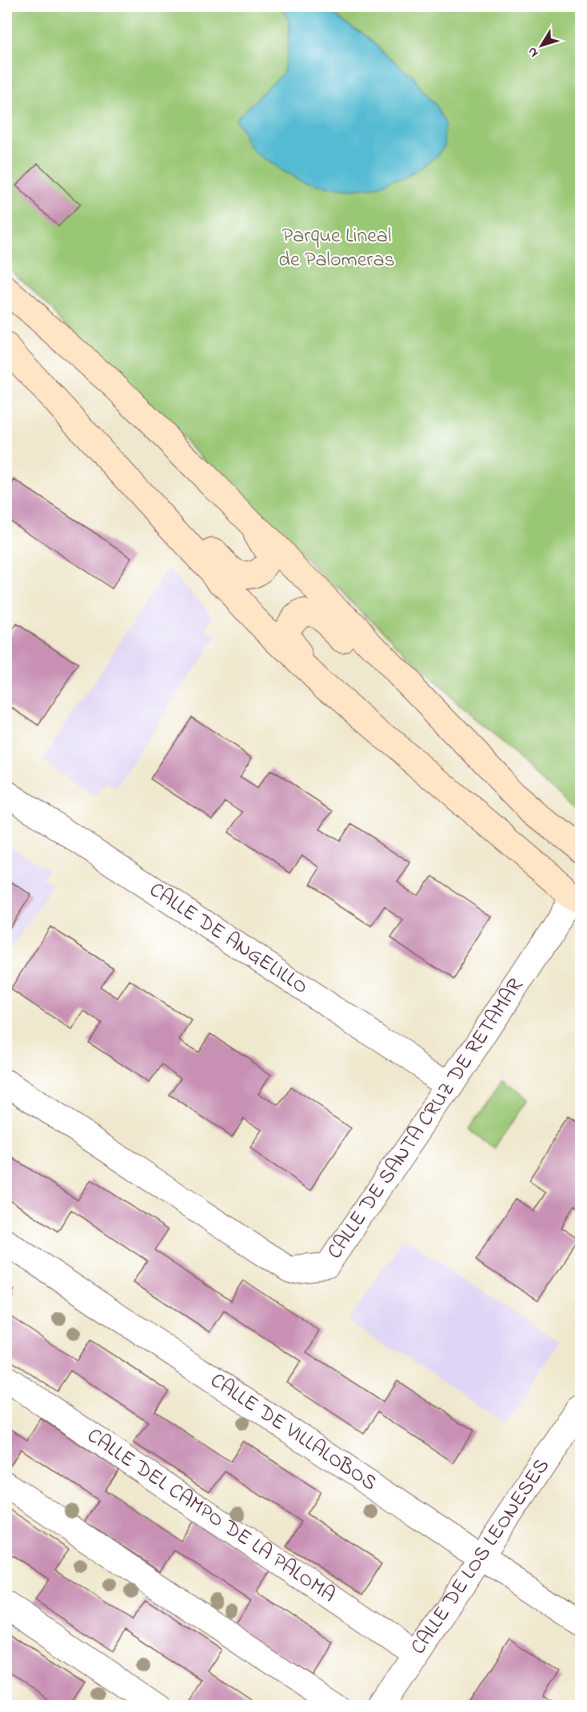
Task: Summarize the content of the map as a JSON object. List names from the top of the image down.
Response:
{
  "streets": {
    "street": [
      "CALLE DE ANGELILLO",
      "CALLE DE SANTA CRUZ DE RETAMAR",
      "CALLE DE VILLALOBOS",
      "CALLE DEL CAMPO DE LA PALOMA",
      "CALLE DE LOS LEONESES"
    ]
  },
  "crossings": [
    ["CALLE DE ANGELILLO", "CALLE DE SANTA CRUZ DE RETAMAR"],
    ["CALLE DE VILLALOBOS", "CALLE DE LOS LEONESES"],
    ["CALLE DEL CAMPO DE LA PALOMA", "CALLE DE LOS LEONESES"]
  ],
  "parks": ["Parque Lineal de Palomeras"],
  "north": "bottom left"
}
